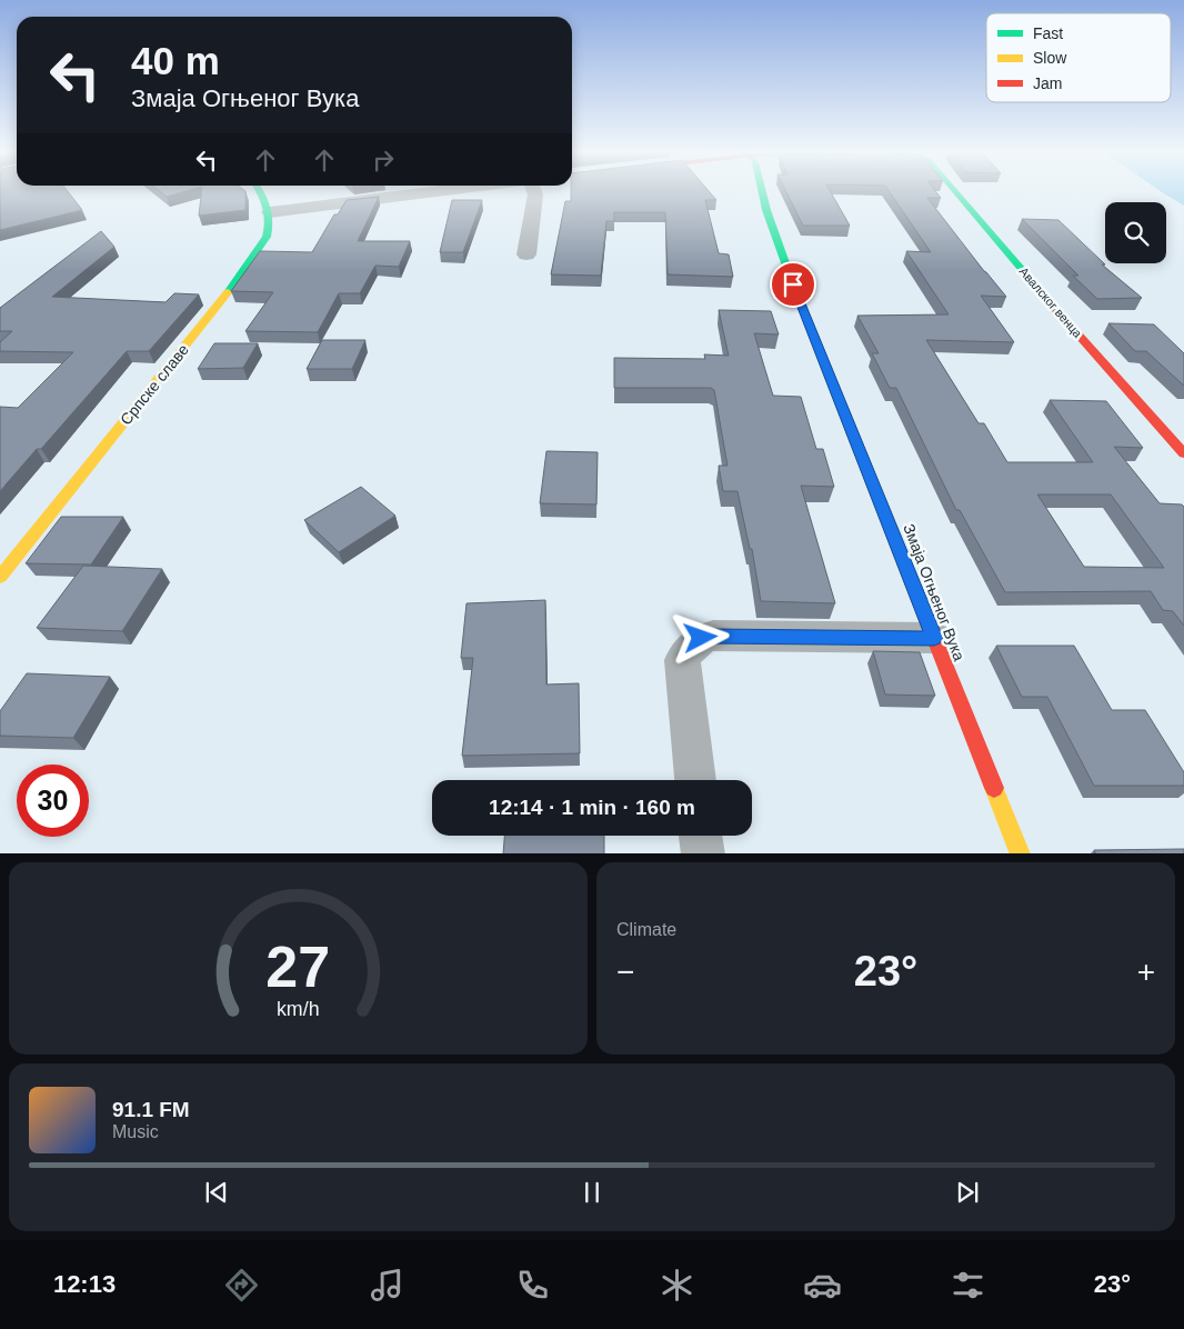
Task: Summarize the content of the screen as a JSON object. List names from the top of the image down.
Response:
{
  "streets": {
    "street": ["Авалског венца", "Српске славе", "Змаја Огњеног Вука"]
  },
  "legend": ["Fast", "Slow", "Jam"],
  "page": {
    "turn": ["40 m", "Змаја Огњеног Вука"],
    "limit": "30",
    "trip": "12:14 · 1 min · 160 m",
    "tile": "Climate",
    "heat": ["−", "23°", "+"],
    "song": ["91.1 FM", "Music"],
    "tabs": ["12:13", "23°"],
    "gauge": ["27", "km/h"]
  }
}
